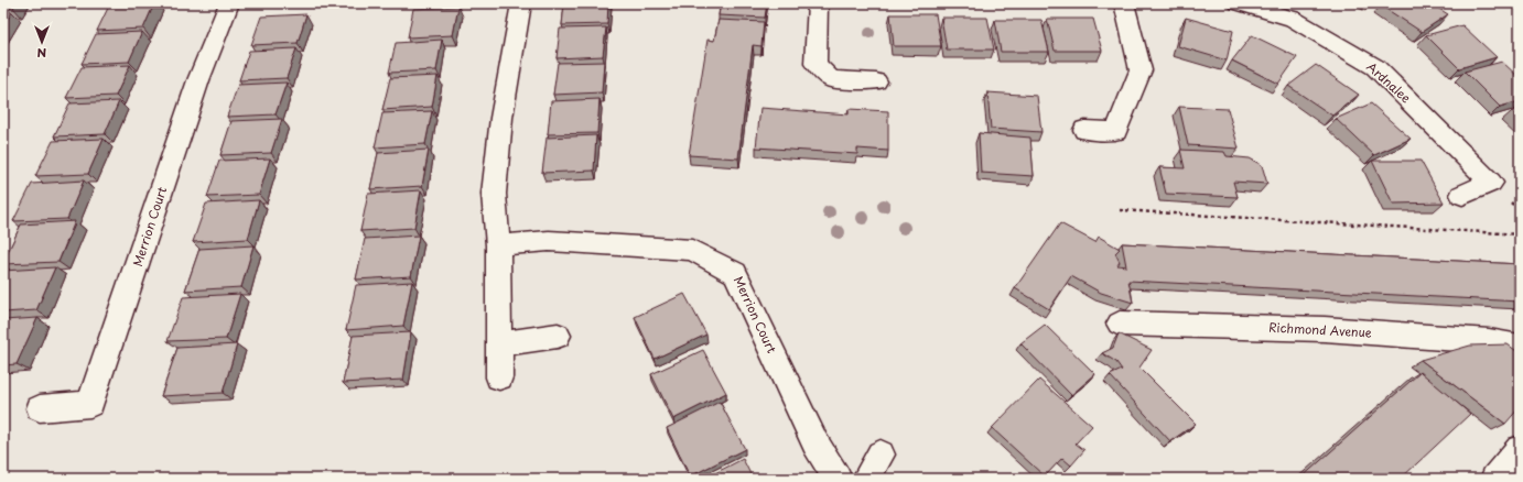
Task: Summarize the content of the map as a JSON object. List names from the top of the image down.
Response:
{
  "streets": {
    "street": ["Ardnalee", "Merrion Court", "Richmond Avenue"]
  },
  "north": "bottom"
}
